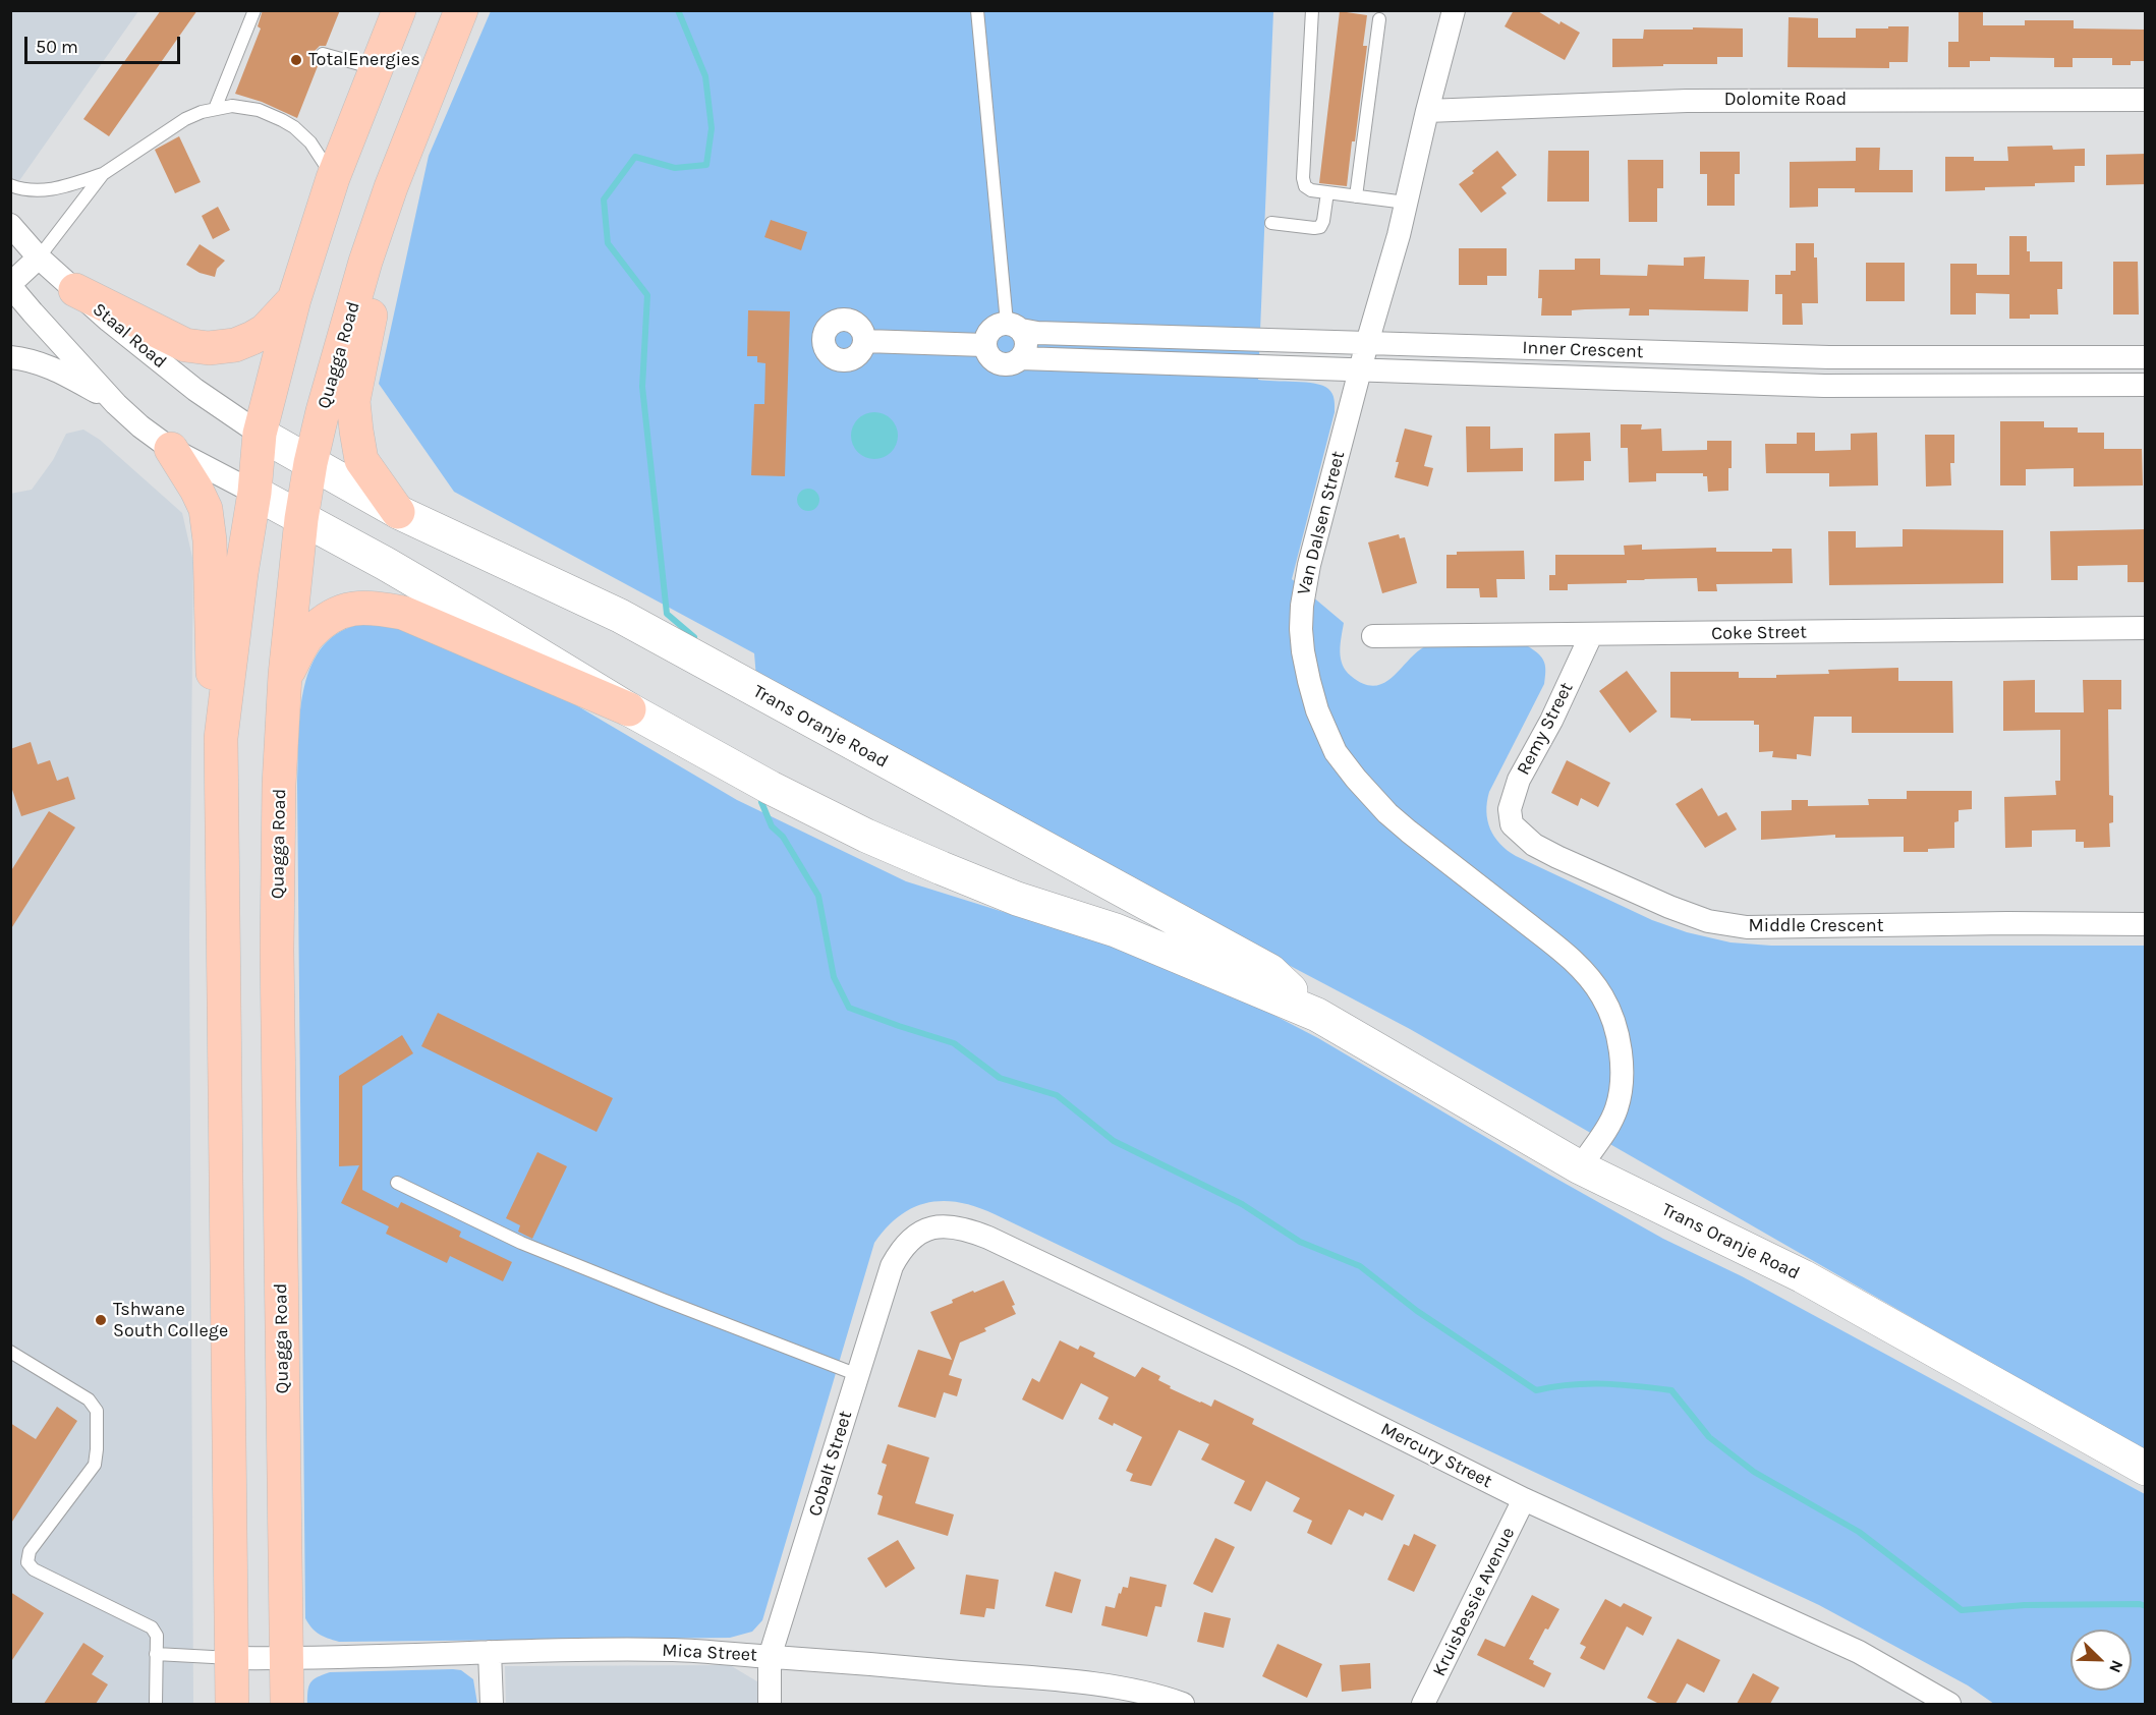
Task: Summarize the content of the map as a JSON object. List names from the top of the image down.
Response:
{
  "streets": {
    "main road": ["Quagga Road", "Trans Oranje Road"],
    "street": [
      "Dolomite Road",
      "Staal Road",
      "Inner Crescent",
      "Van Dalsen Street",
      "Coke Street",
      "Remy Street",
      "Middle Crescent",
      "Mercury Street",
      "Cobalt Street",
      "Kruisbessie Avenue",
      "Mica Street"
    ]
  },
  "crossings": [
    ["Dolomite Road", "Van Dalsen Street"],
    ["Staal Road", "Trans Oranje Road"],
    ["Inner Crescent", "Van Dalsen Street"],
    ["Quagga Road", "Trans Oranje Road"],
    ["Quagga Road", "Mica Street"],
    ["Van Dalsen Street", "Trans Oranje Road"],
    ["Coke Street", "Remy Street"],
    ["Remy Street", "Middle Crescent"],
    ["Mercury Street", "Cobalt Street"],
    ["Mercury Street", "Kruisbessie Avenue"],
    ["Cobalt Street", "Mica Street"]
  ],
  "places": ["TotalEnergies", "Tshwane South College"],
  "scale_bar": "50 m",
  "north": "bottom right"
}
